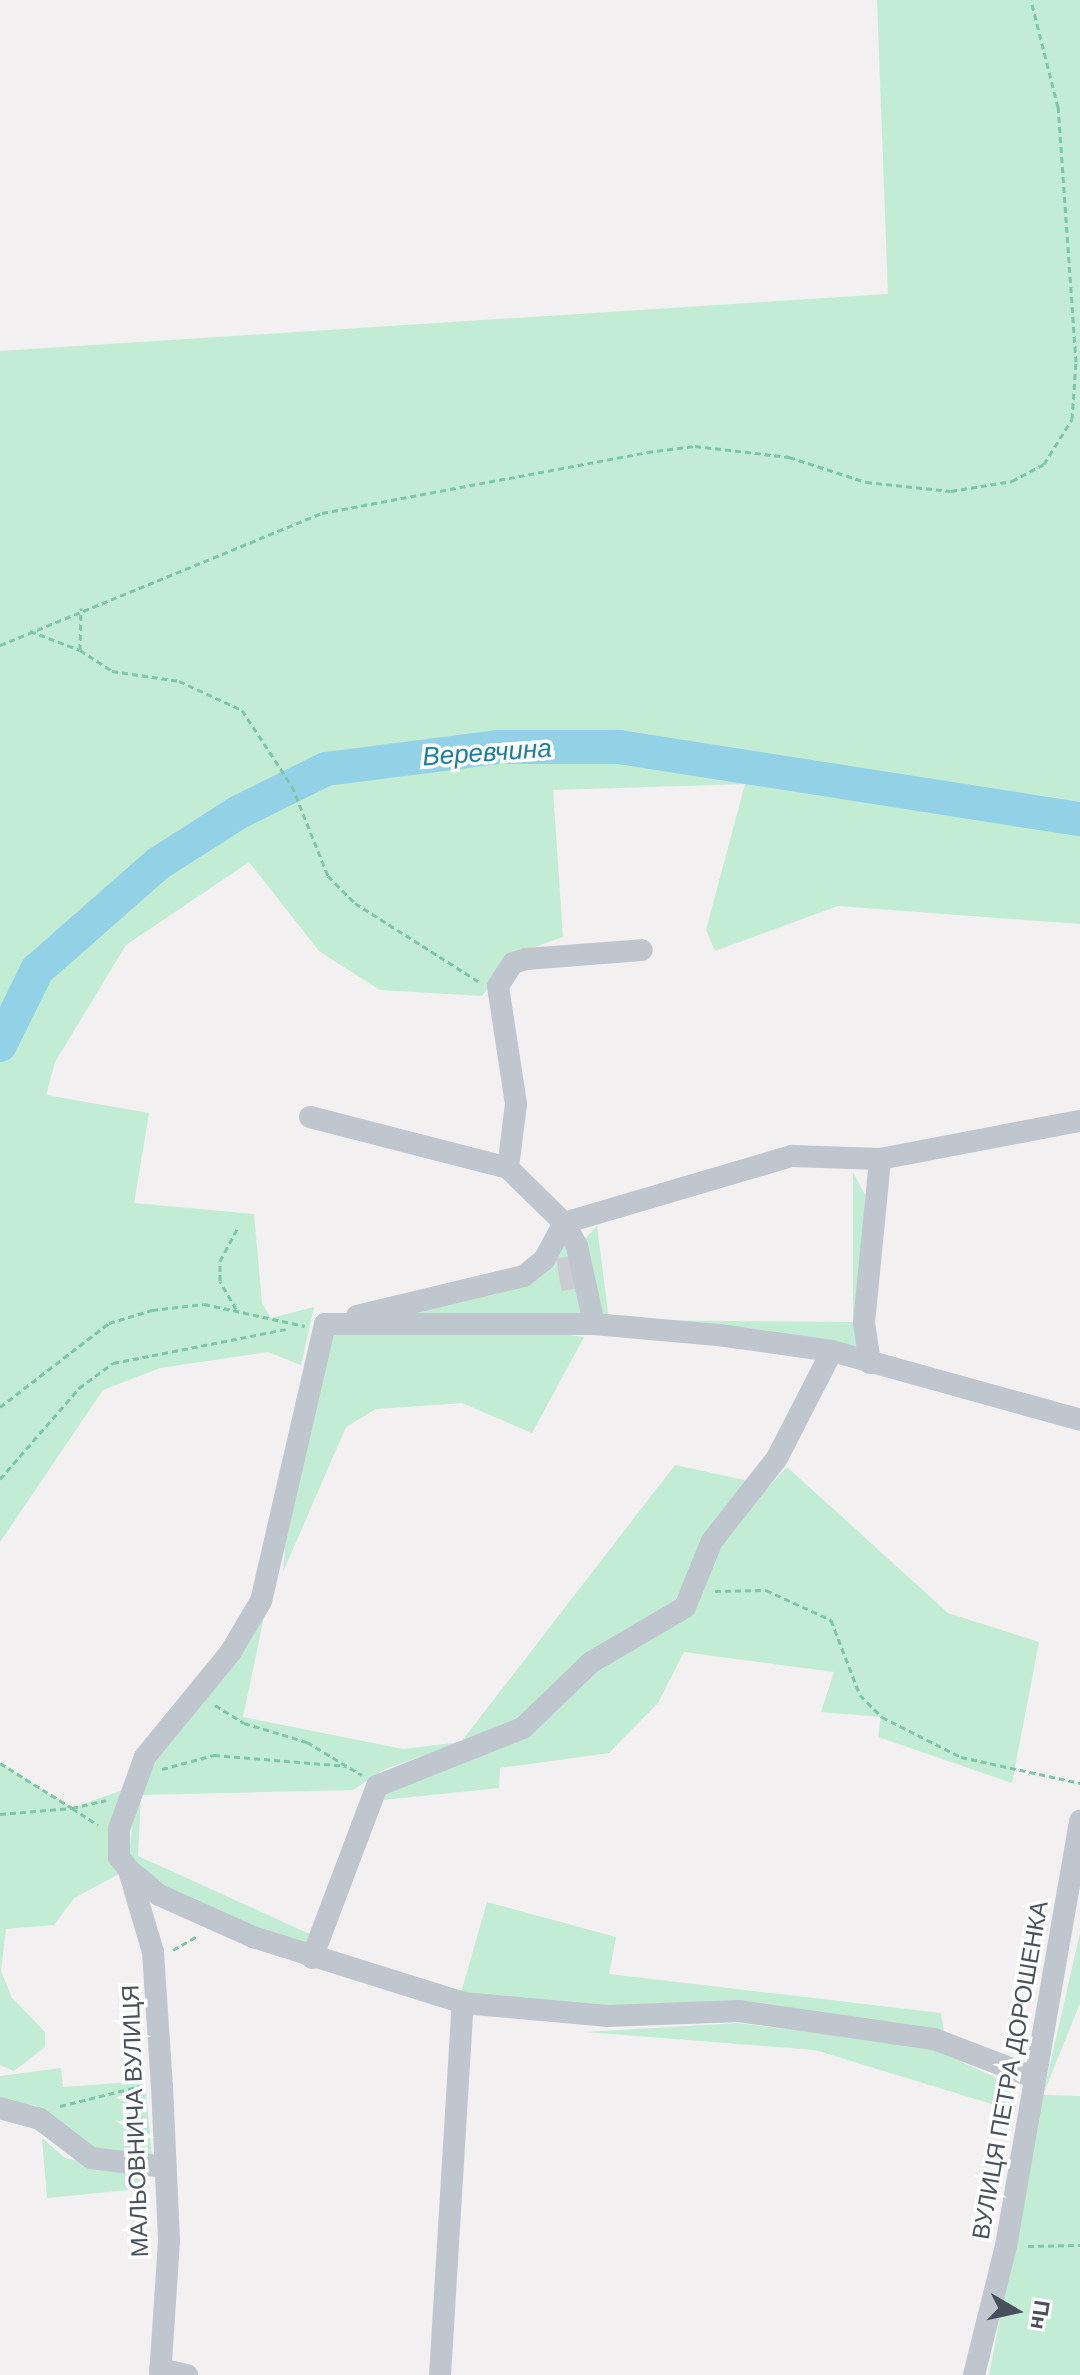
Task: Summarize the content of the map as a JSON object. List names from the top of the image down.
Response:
{
  "streets": {
    "street": ["ВУЛИЦЯ ПЕТРА ДОРОШЕНКА", "МАЛЬОВНИЧА ВУЛИЦЯ"]
  },
  "water": ["Веревчина"],
  "north": "right"
}
